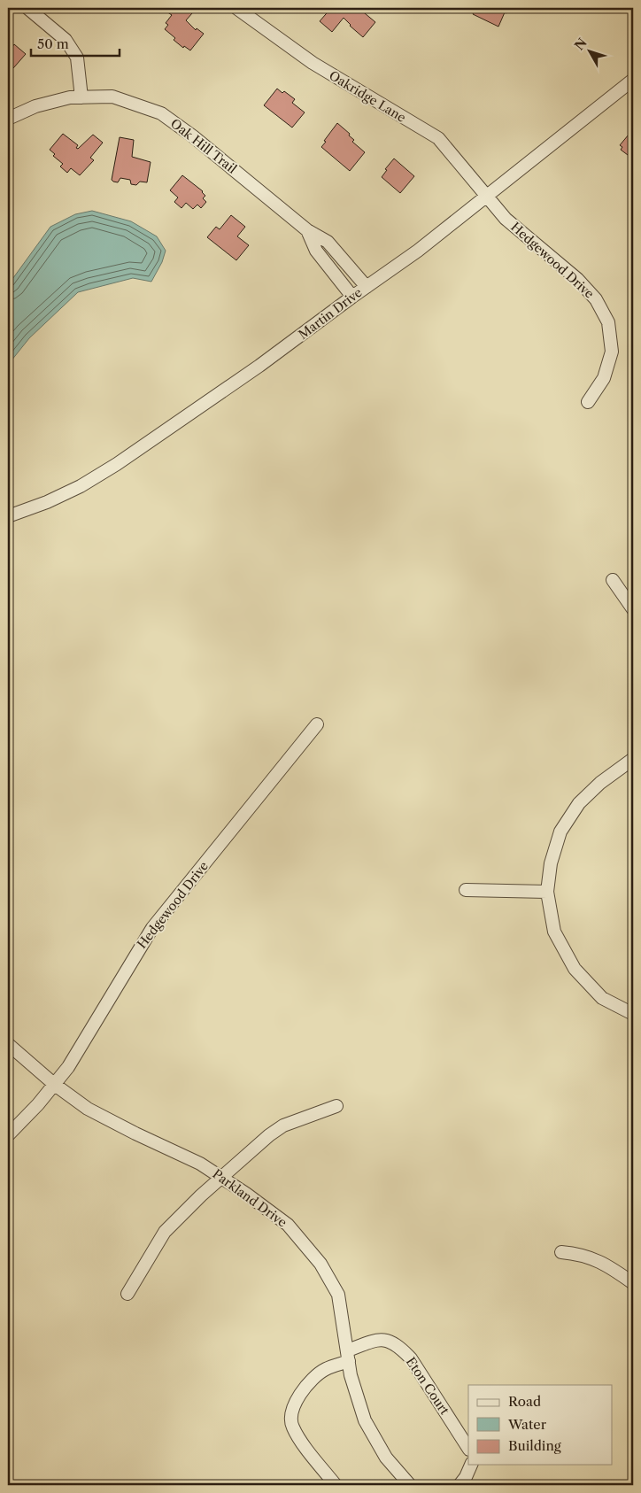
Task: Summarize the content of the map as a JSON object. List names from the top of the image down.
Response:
{
  "streets": {
    "street": [
      "Oakridge Lane",
      "Oak Hill Trail",
      "Hedgewood Drive",
      "Martin Drive",
      "Parkland Drive",
      "Eton Court"
    ]
  },
  "crossings": [
    ["Oakridge Lane", "Hedgewood Drive"],
    ["Oakridge Lane", "Martin Drive"],
    ["Oak Hill Trail", "Martin Drive"],
    ["Hedgewood Drive", "Martin Drive"],
    ["Hedgewood Drive", "Parkland Drive"],
    ["Parkland Drive", "Eton Court"]
  ],
  "legend": ["Road", "Water", "Building"],
  "scale_bar": "50 m",
  "north": "top left"
}
